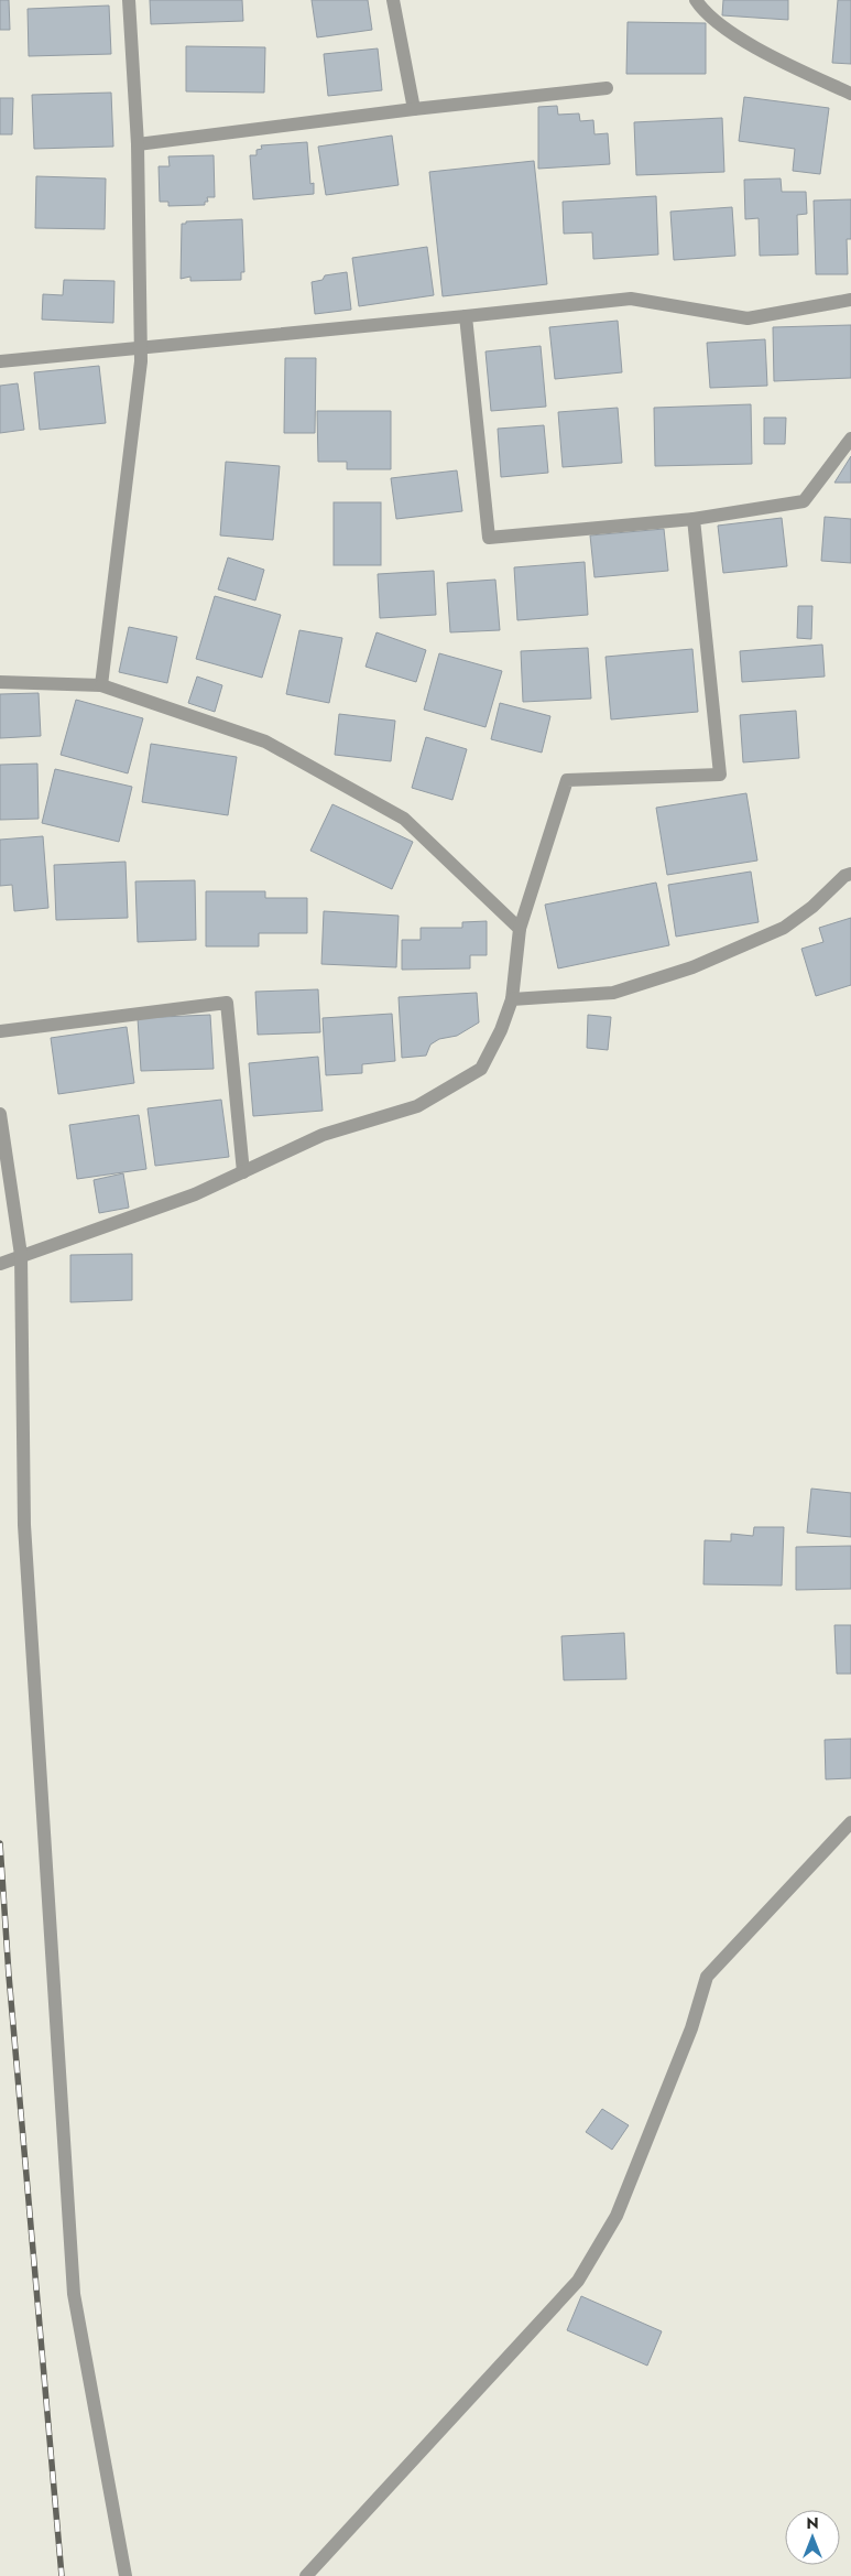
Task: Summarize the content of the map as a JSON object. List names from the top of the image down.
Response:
{
  "north": "top"
}
